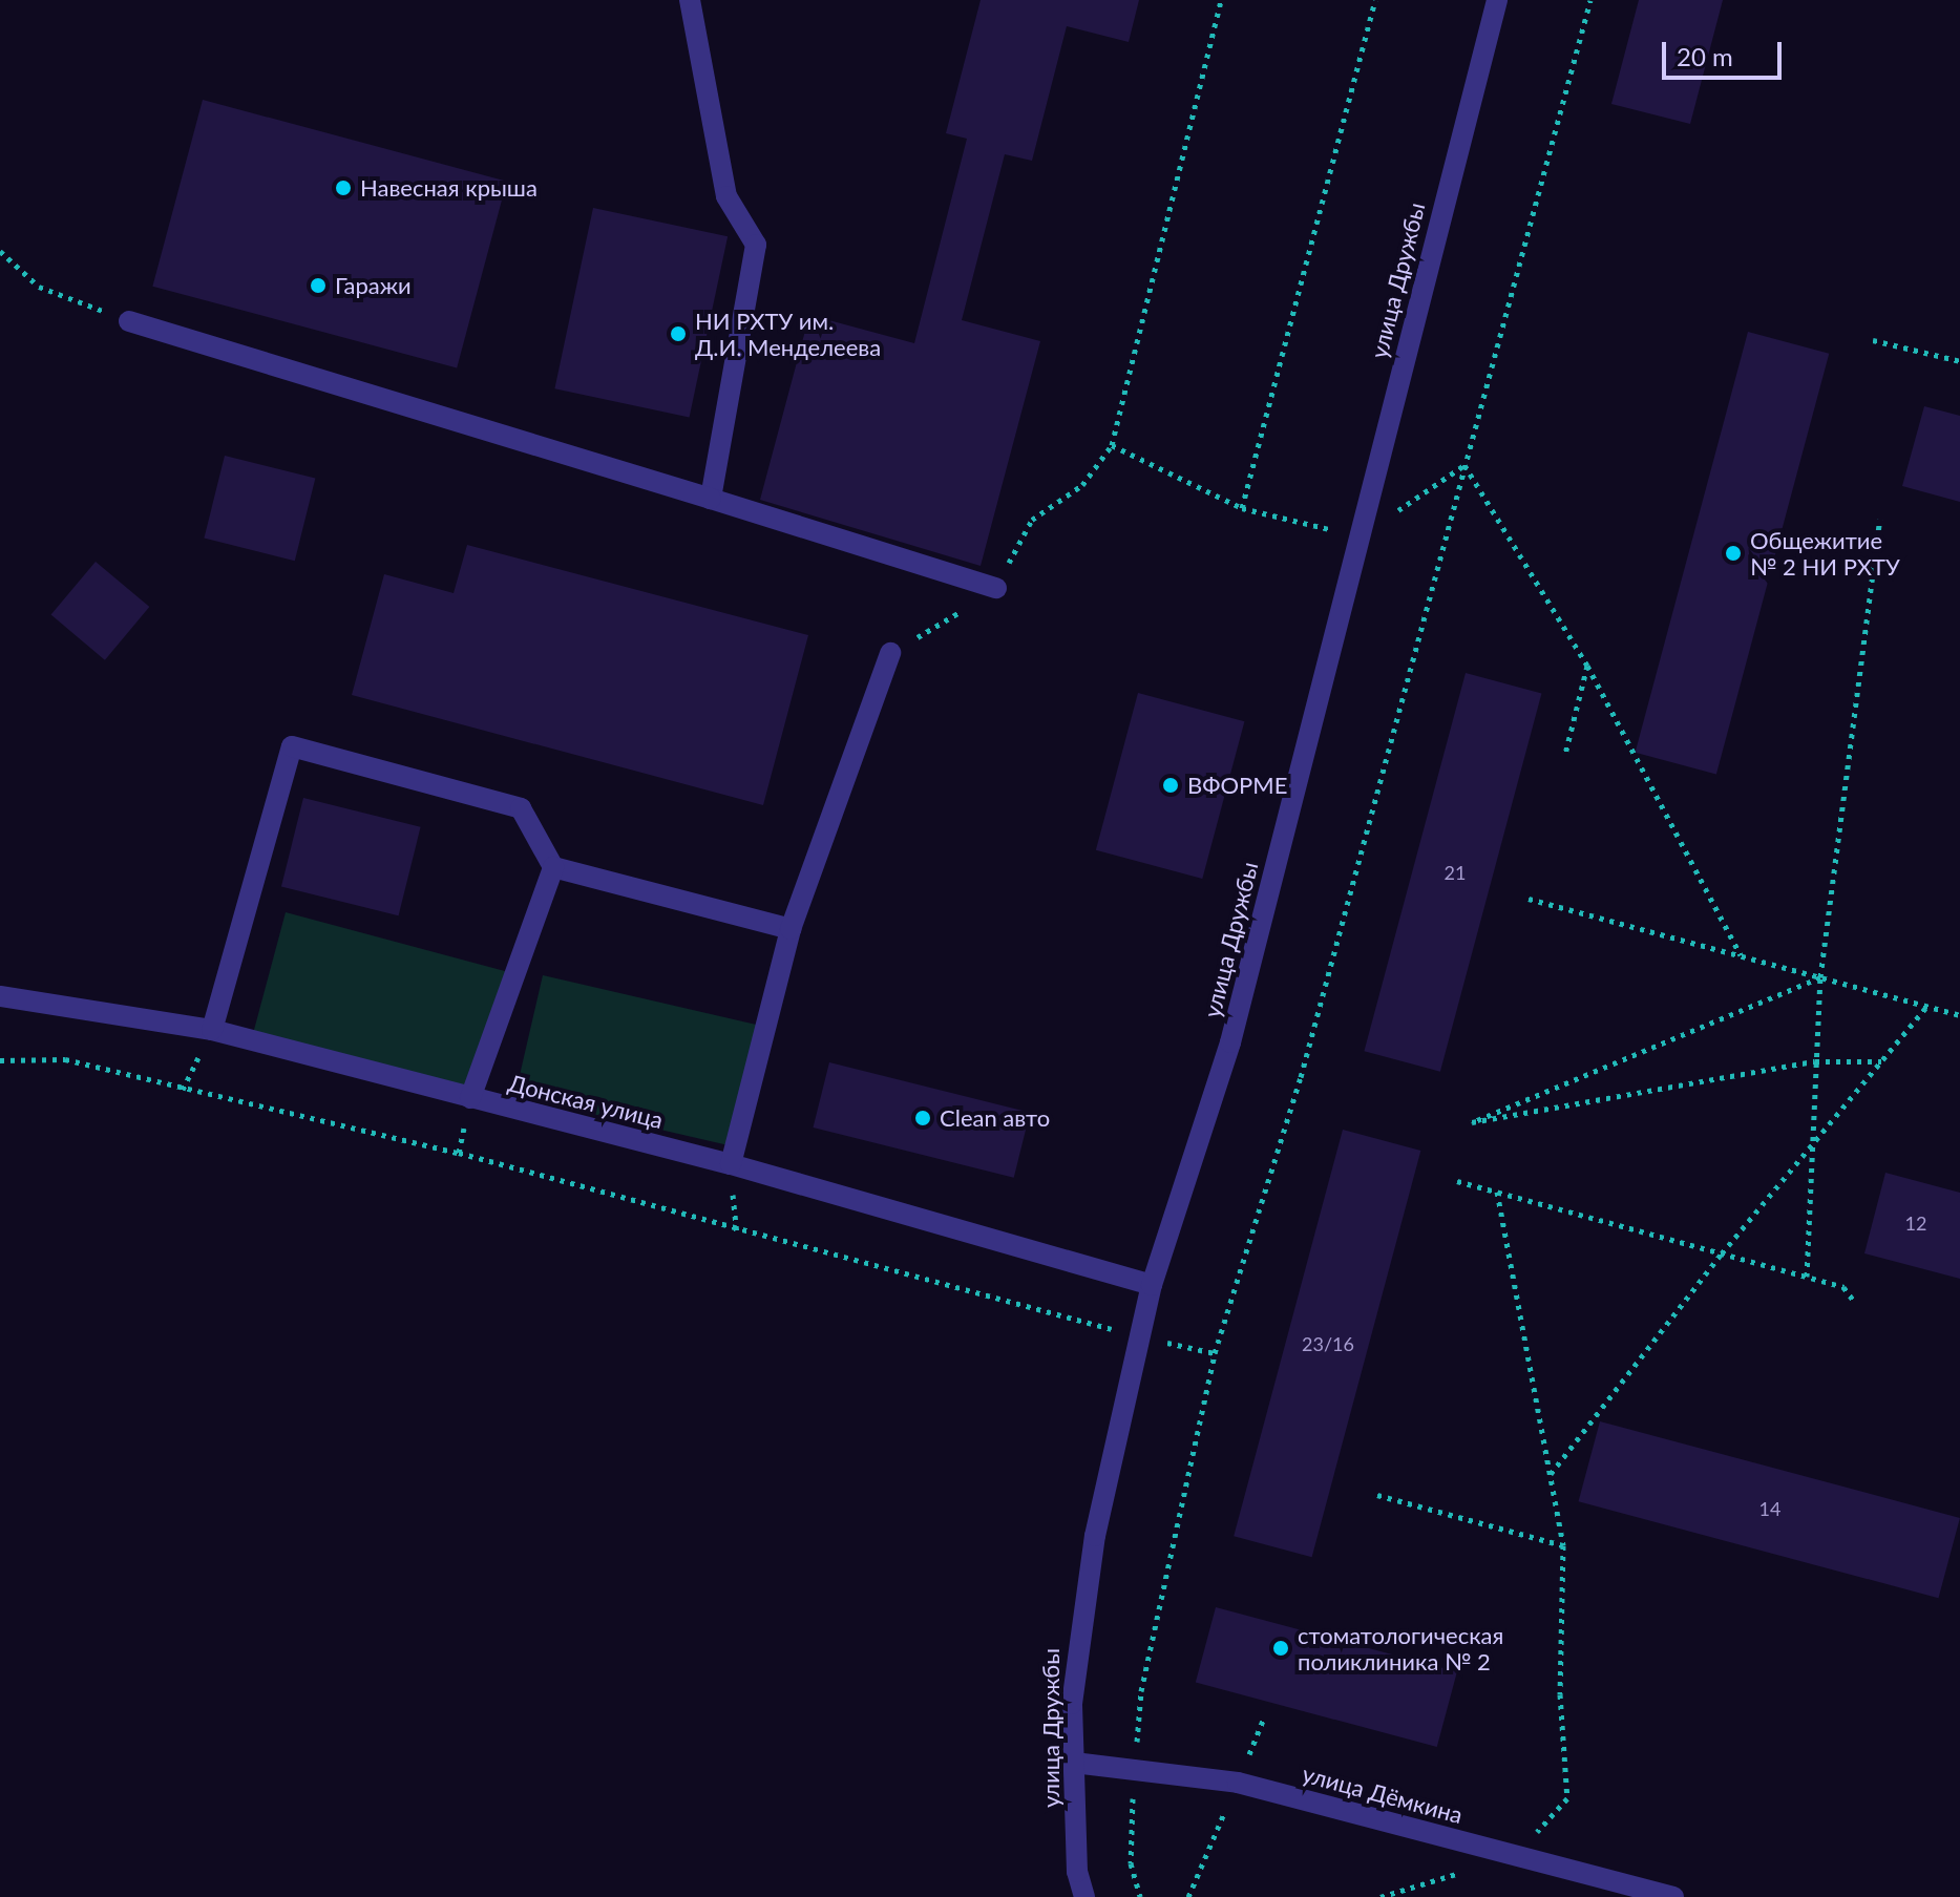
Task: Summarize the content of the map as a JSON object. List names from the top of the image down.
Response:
{
  "streets": {
    "street": ["улица Дружбы", "Донская улица", "улица Дёмкина"]
  },
  "crossings": [
    ["улица Дружбы", "Донская улица"],
    ["улица Дружбы", "улица Дёмкина"]
  ],
  "places": [
    "Навесная крыша",
    "Гаражи",
    "НИ РХТУ им. Д.И. Менделеева",
    "Общежитие № 2 НИ РХТУ",
    "ВФОРМЕ",
    "Сlean авто",
    "стоматологическая поликлиника № 2"
  ],
  "house_numbers": [
    "21",
    "12",
    "23/16",
    "14"
  ],
  "scale_bar": "20 m"
}
